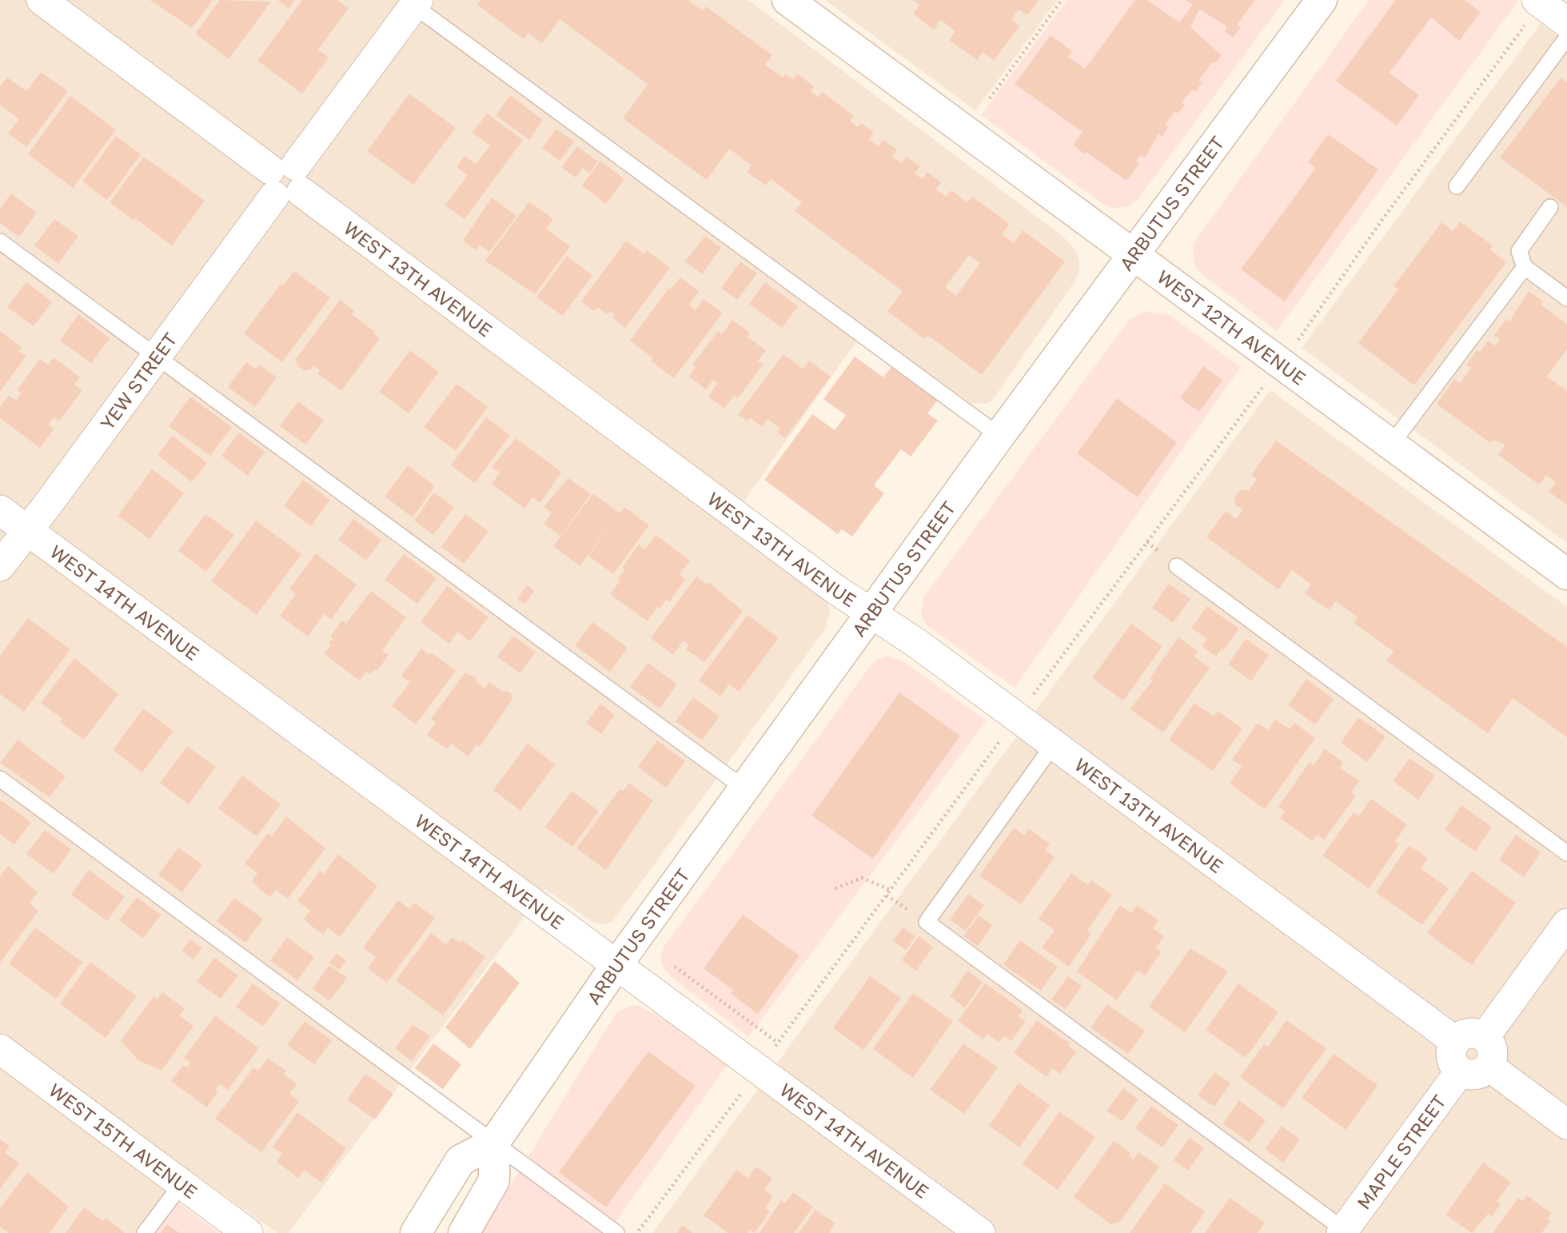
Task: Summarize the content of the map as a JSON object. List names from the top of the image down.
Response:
{
  "streets": {
    "main road": ["ARBUTUS STREET", "WEST 12TH AVENUE"],
    "street": [
      "WEST 13TH AVENUE",
      "YEW STREET",
      "WEST 14TH AVENUE",
      "WEST 15TH AVENUE",
      "MAPLE STREET"
    ]
  },
  "crossings": [
    ["ARBUTUS STREET", "WEST 13TH AVENUE"],
    ["ARBUTUS STREET", "WEST 12TH AVENUE"],
    ["ARBUTUS STREET", "WEST 14TH AVENUE"],
    ["WEST 13TH AVENUE", "YEW STREET"],
    ["WEST 13TH AVENUE", "MAPLE STREET"],
    ["YEW STREET", "WEST 14TH AVENUE"]
  ]
}
